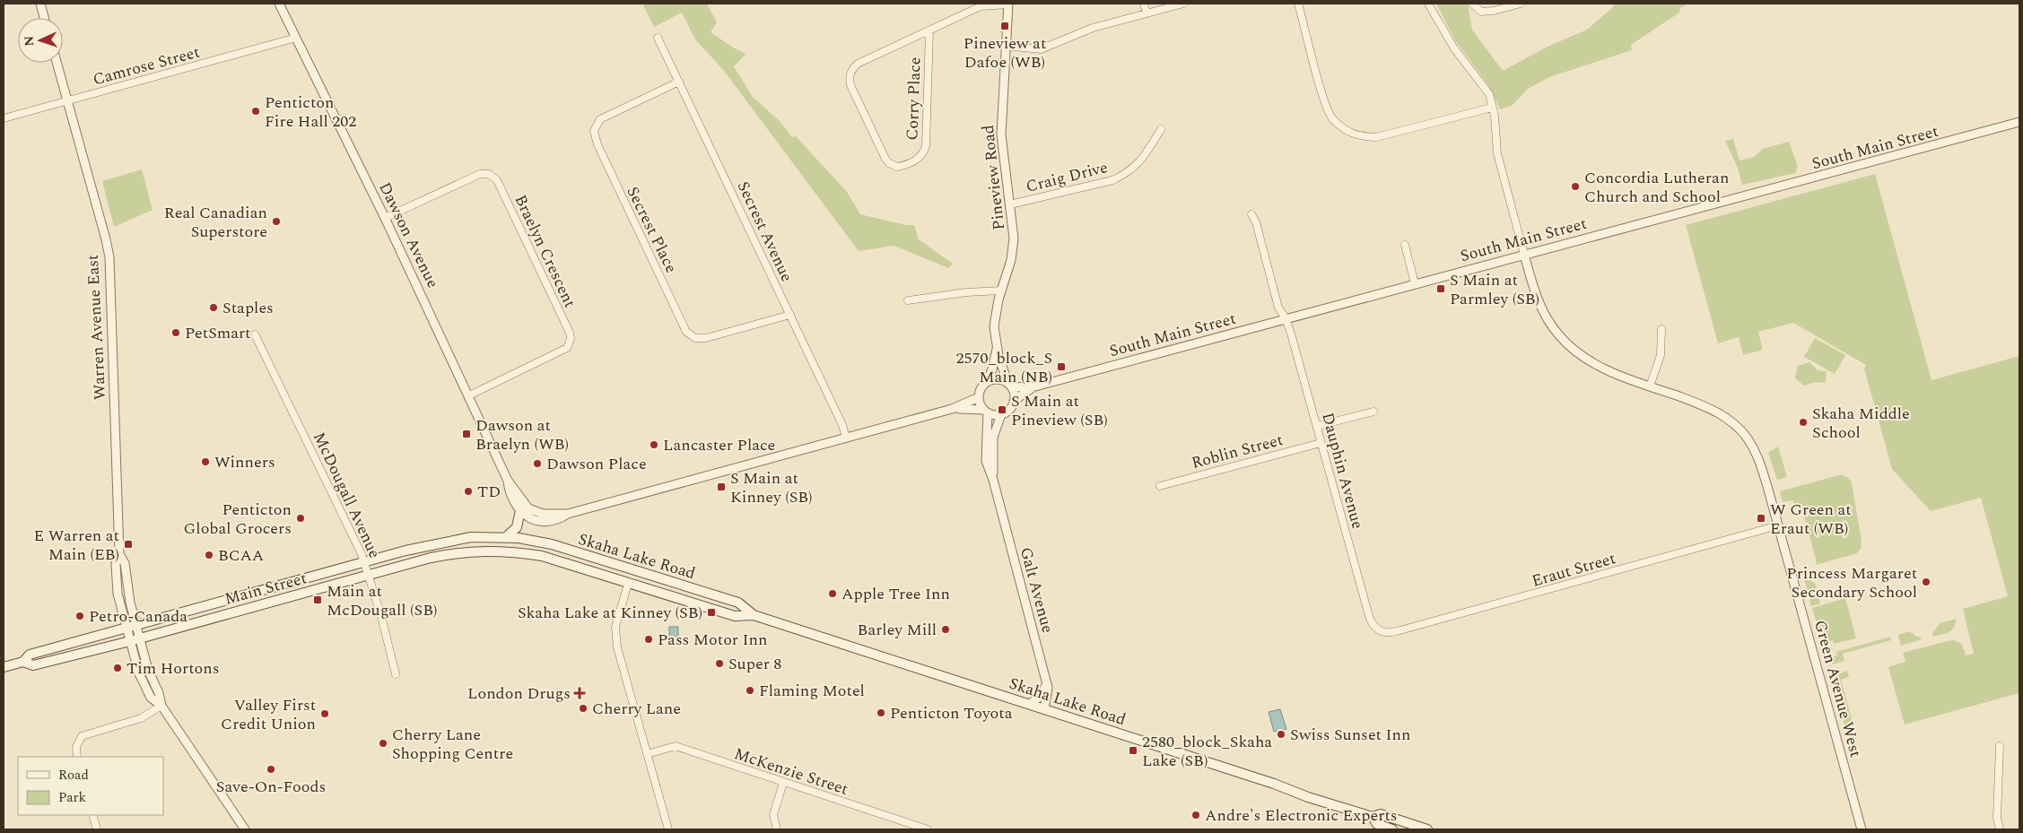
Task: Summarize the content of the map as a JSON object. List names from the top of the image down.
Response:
{
  "streets": {
    "main road": ["Skaha Lake Road", "Main Street"],
    "street": [
      "Camrose Street",
      "Corry Place",
      "South Main Street",
      "Craig Drive",
      "Pineview Road",
      "Secrest Place",
      "Secrest Avenue",
      "Dawson Avenue",
      "Braelyn Crescent",
      "Warren Avenue East",
      "Roblin Street",
      "Dauphin Avenue",
      "McDougall Avenue",
      "Eraut Street",
      "Galt Avenue",
      "Green Avenue West",
      "McKenzie Street"
    ]
  },
  "crossings": [
    ["Camrose Street", "Dawson Avenue"],
    ["Camrose Street", "Warren Avenue East"],
    ["Corry Place", "Pineview Road"],
    ["South Main Street", "Pineview Road"],
    ["South Main Street", "Dauphin Avenue"],
    ["South Main Street", "Galt Avenue"],
    ["South Main Street", "Green Avenue West"],
    ["Craig Drive", "Pineview Road"],
    ["Pineview Road", "Galt Avenue"],
    ["Secrest Place", "Secrest Avenue"],
    ["Dawson Avenue", "Braelyn Crescent"],
    ["Warren Avenue East", "Main Street"],
    ["Roblin Street", "Dauphin Avenue"],
    ["Dauphin Avenue", "Eraut Street"],
    ["McDougall Avenue", "Main Street"],
    ["Skaha Lake Road", "Main Street"],
    ["Skaha Lake Road", "Galt Avenue"],
    ["Eraut Street", "Green Avenue West"]
  ],
  "places": {
    "transit": [
      "Pineview at Dafoe (WB)",
      "S Main at Parmley (SB)",
      "2570_block_S Main (NB)",
      "S Main at Pineview (SB)",
      "Dawson at Braelyn (WB)",
      "S Main at Kinney (SB)",
      "W Green at Eraut (WB)",
      "E Warren at Main (EB)",
      "Main at McDougall (SB)",
      "Skaha Lake at Kinney (SB)",
      "2580_block_Skaha Lake (SB)"
    ],
    "other": [
      "Penticton Fire Hall 202",
      "Concordia Lutheran Church and School",
      "Real Canadian Superstore",
      "Staples",
      "PetSmart",
      "Skaha Middle School",
      "Lancaster Place",
      "Winners",
      "Dawson Place",
      "TD",
      "Penticton Global Grocers",
      "BCAA",
      "Princess Margaret Secondary School",
      "Apple Tree Inn",
      "Petro-Canada",
      "Barley Mill",
      "Pass Motor Inn",
      "Super 8",
      "Tim Hortons",
      "Flaming Motel",
      "Cherry Lane",
      "Penticton Toyota",
      "Valley First Credit Union",
      "Swiss Sunset Inn",
      "Cherry Lane Shopping Centre",
      "Save-On-Foods",
      "Andre's Electronic Experts"
    ],
    "health": ["London Drugs"]
  },
  "legend": ["Road", "Park"],
  "north": "left"
}
